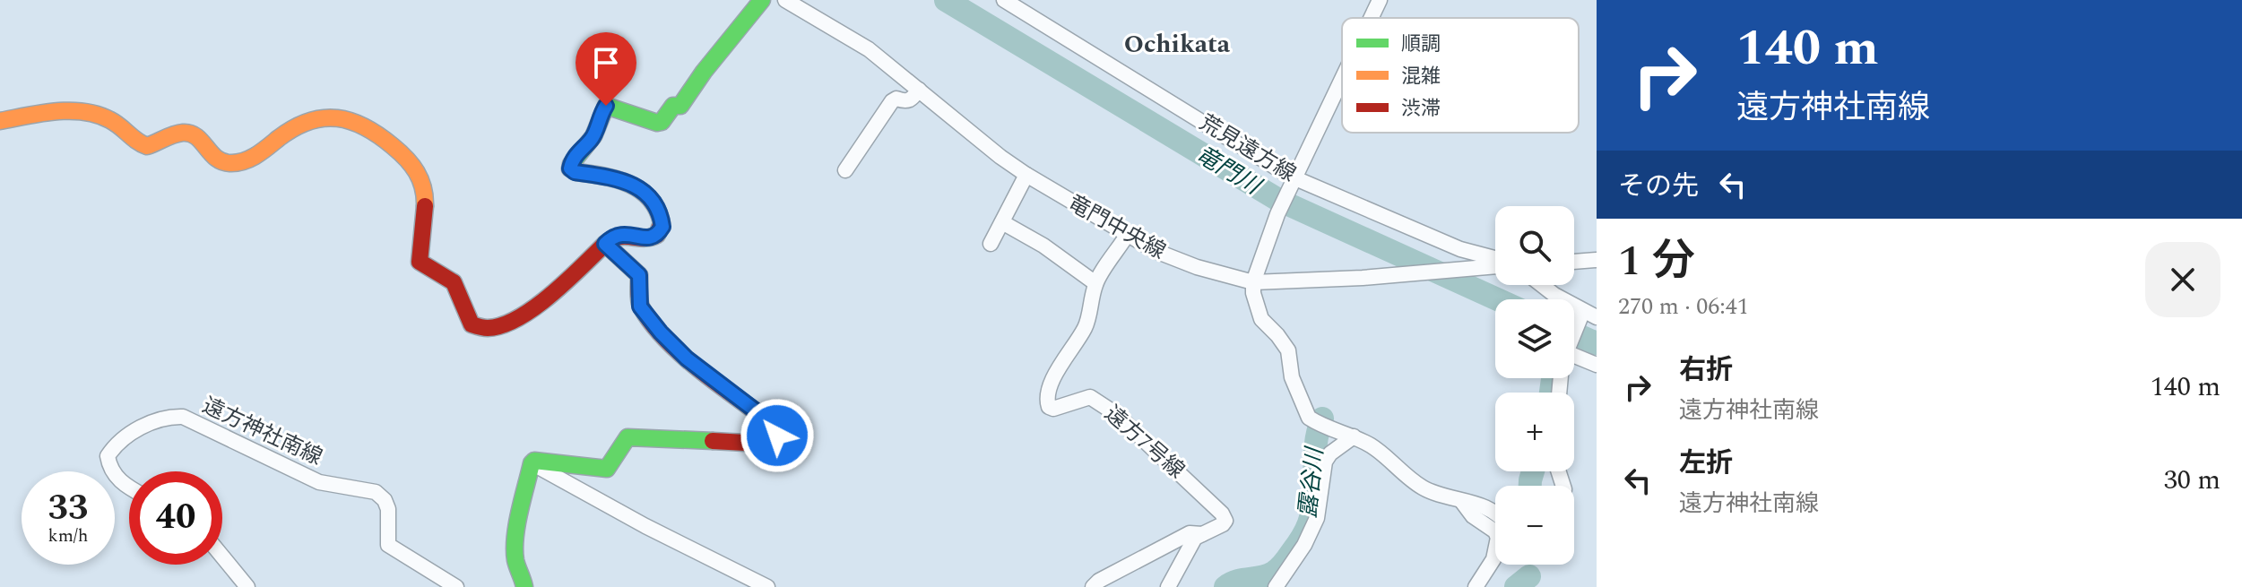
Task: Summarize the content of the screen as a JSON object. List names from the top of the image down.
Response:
{
  "streets": {
    "street": [
      "荒見遠方線",
      "竜門中央線",
      "遠方神社南線",
      "遠方7号線"
    ]
  },
  "crossings": [
    ["竜門中央線", "遠方7号線"]
  ],
  "districts": ["Ochikata"],
  "water": ["竜門川", "露谷川"],
  "legend": ["順調", "混雑", "渋滞"],
  "page": {
    "turn": ["140 m", "遠方神社南線"],
    "then": "その先",
    "map_buttons": ["+", "−"],
    "heading": ["1 分", "270 m · 06:41"],
    "list": [
      {
        "name": "右折",
        "note": "遠方神社南線",
        "value": "140 m"
      },
      {
        "name": "左折",
        "note": "遠方神社南線",
        "value": "30 m"
      }
    ],
    "speed": "33 km/h",
    "limit": "40"
  }
}
